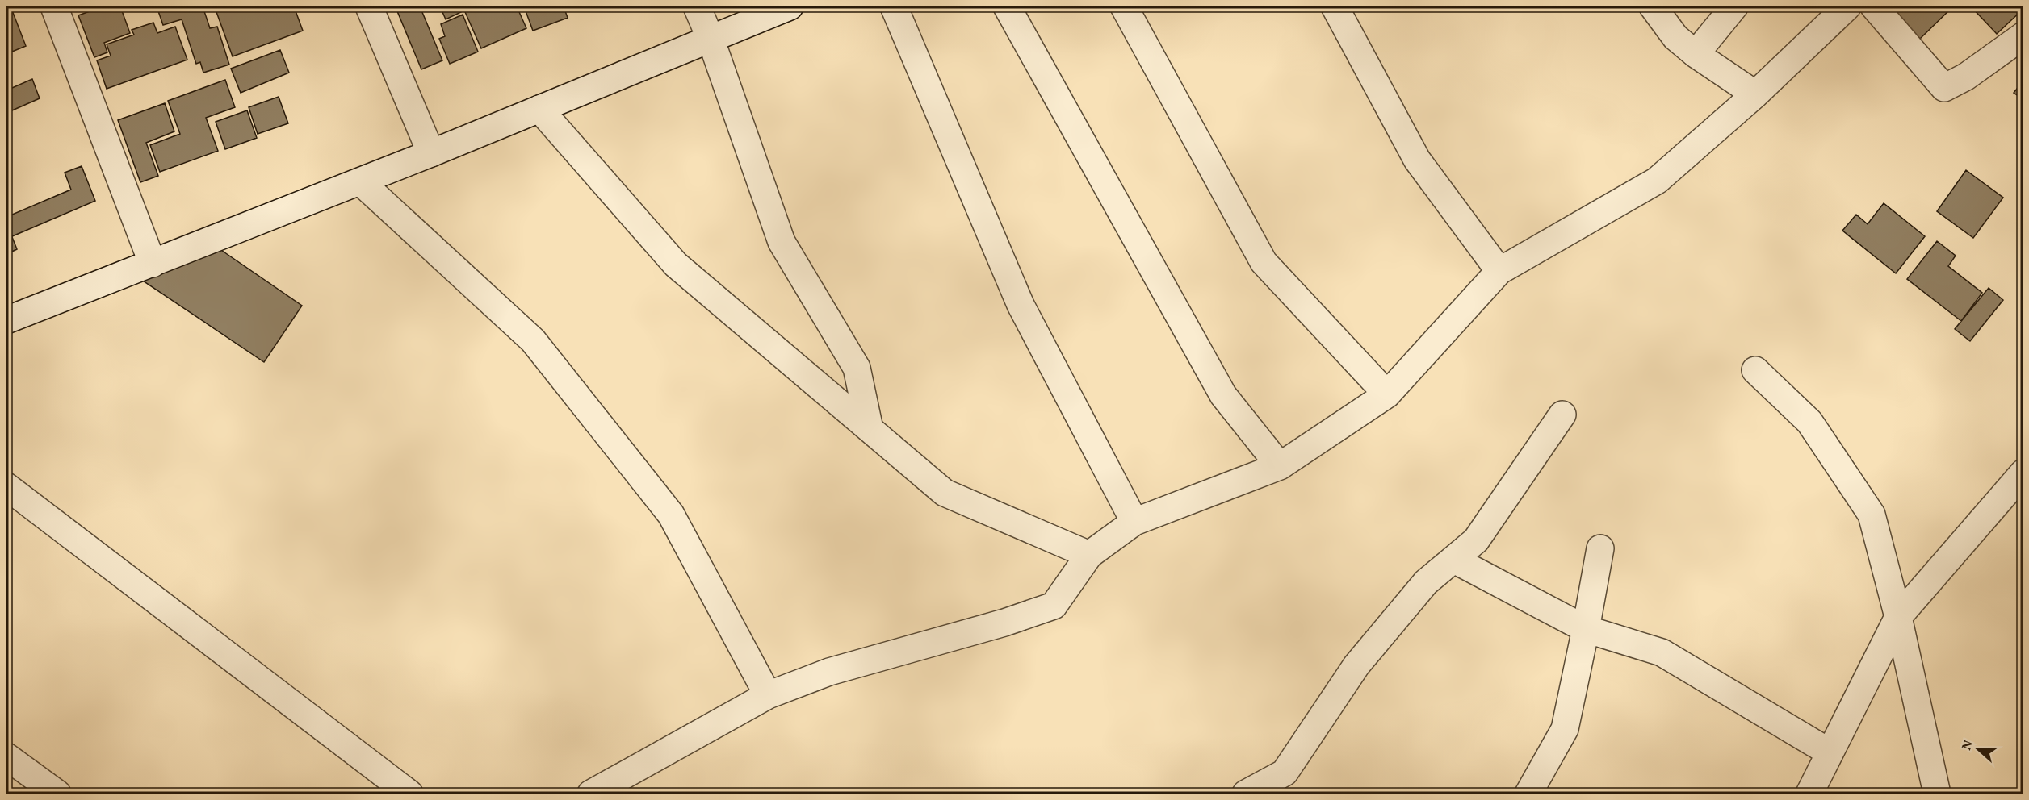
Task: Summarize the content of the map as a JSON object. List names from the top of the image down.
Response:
{
  "north": "left"
}
